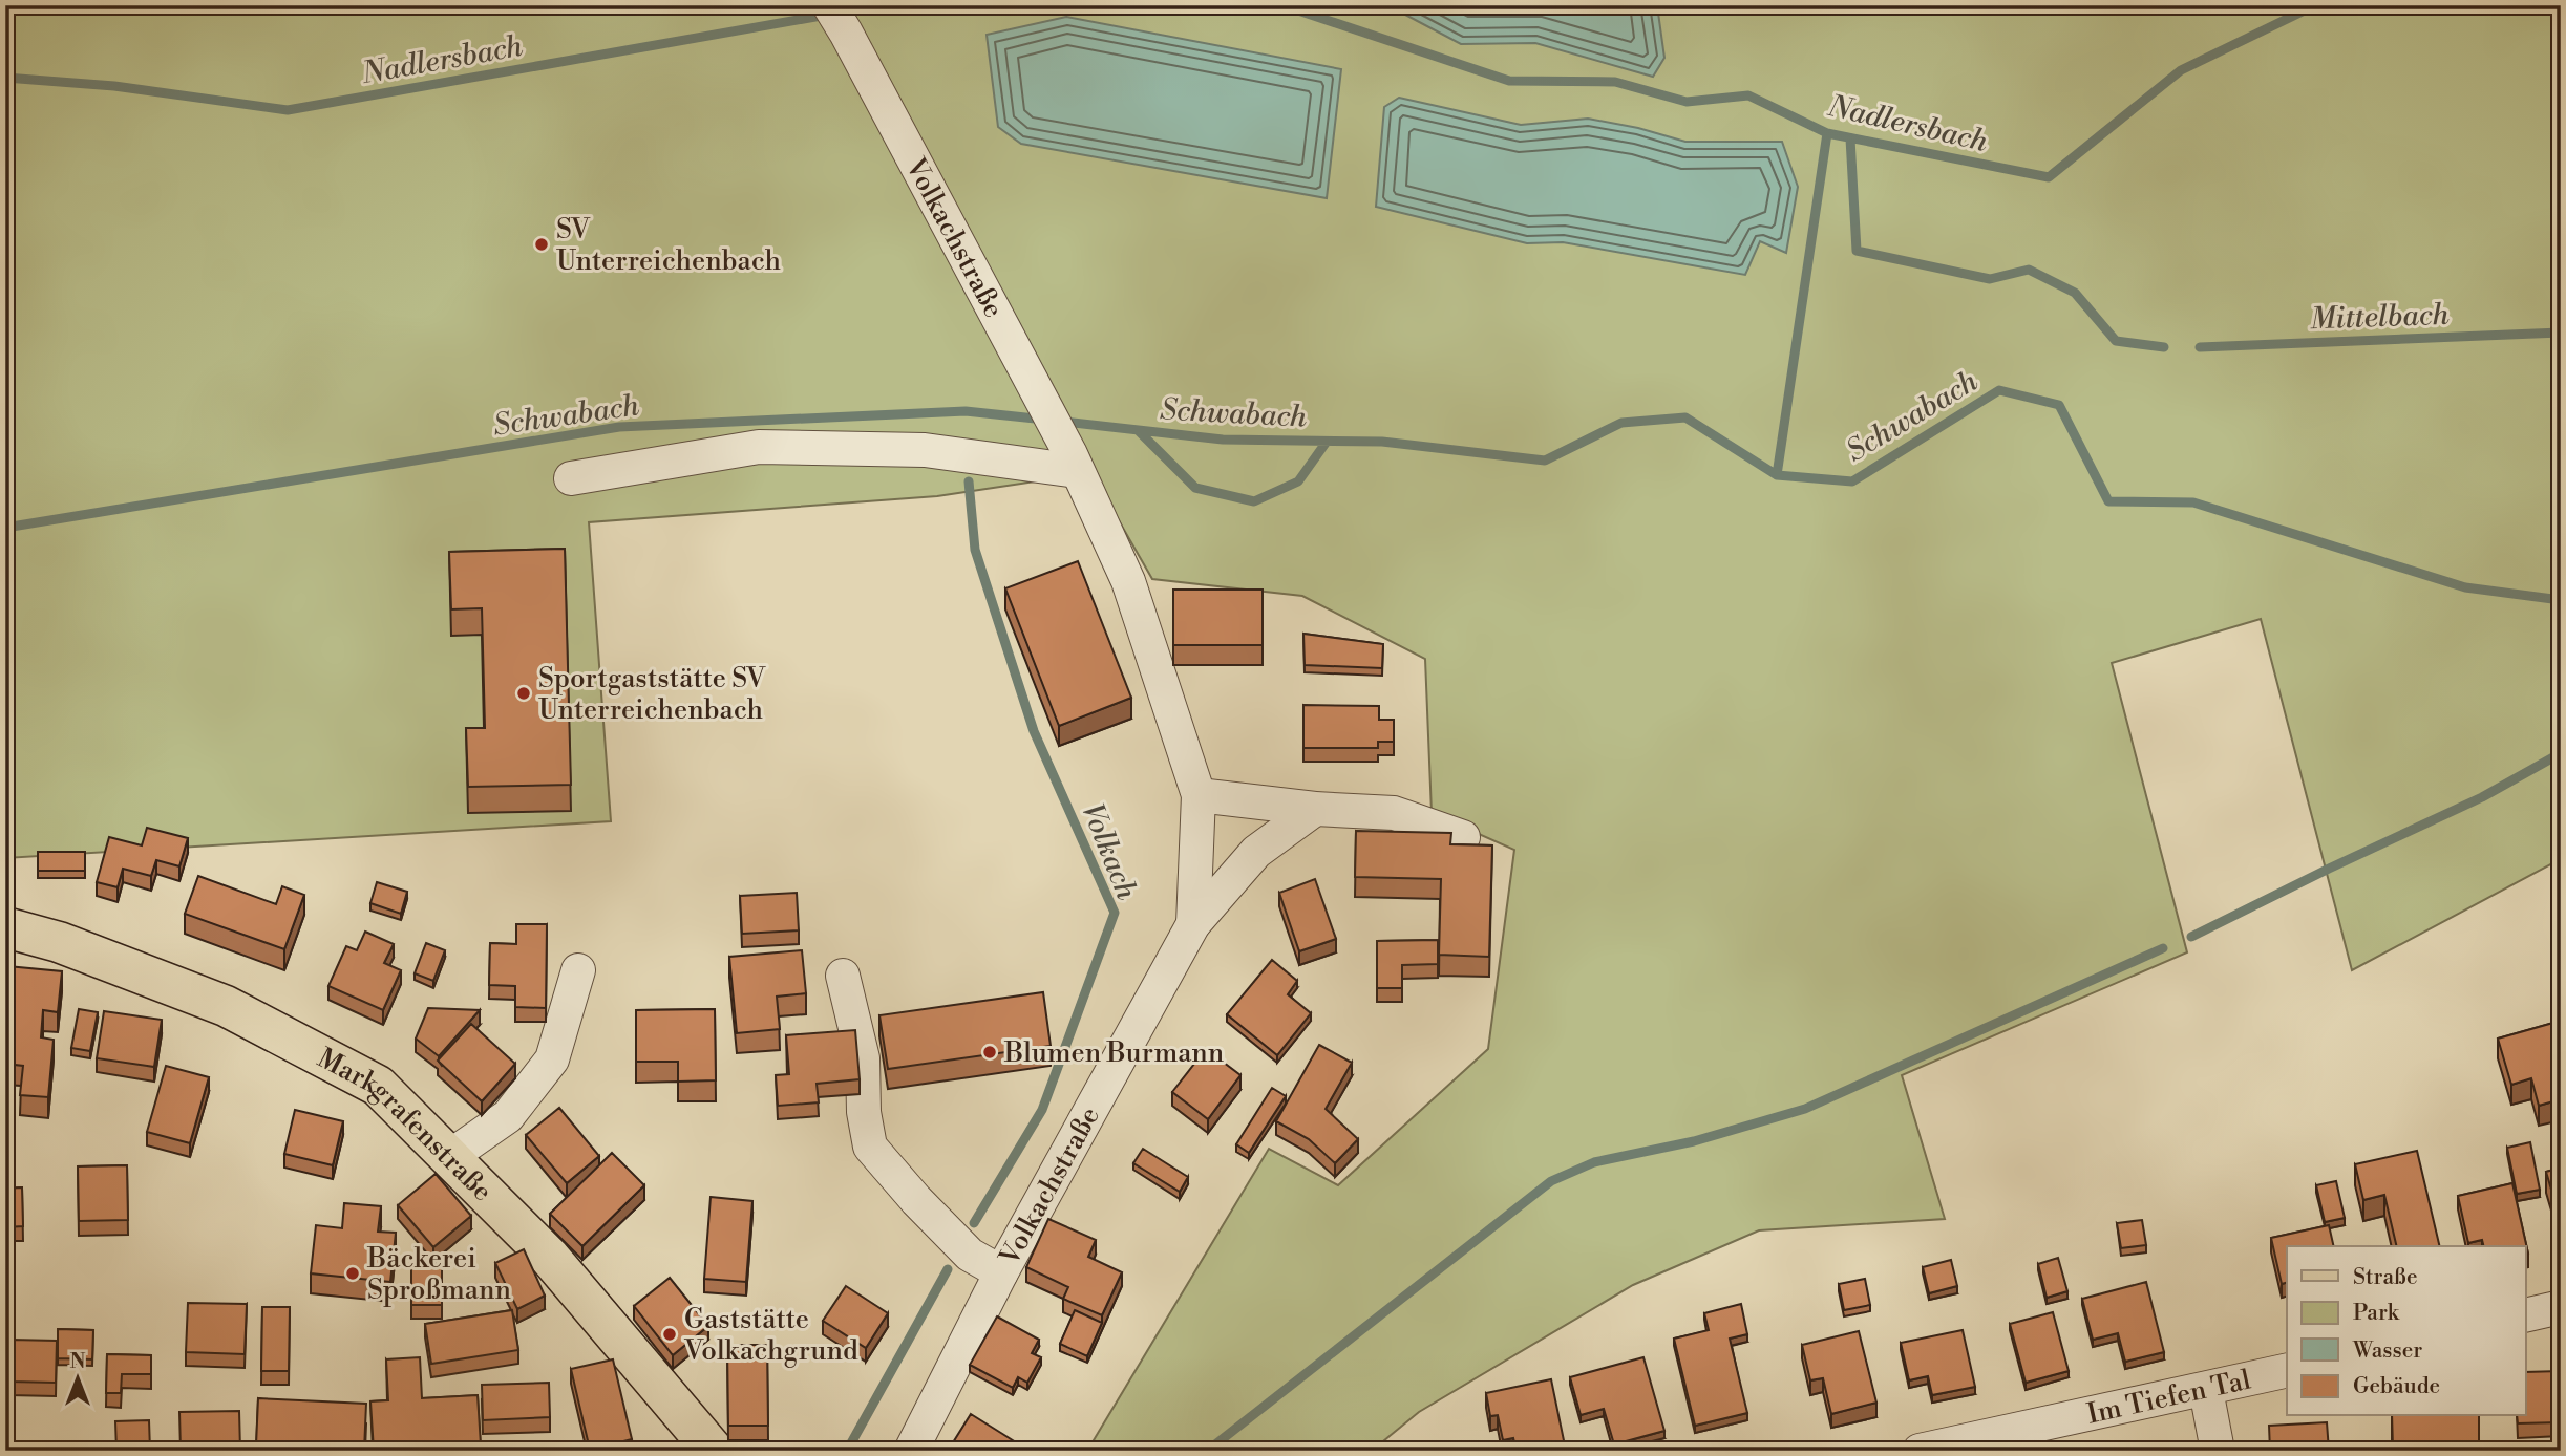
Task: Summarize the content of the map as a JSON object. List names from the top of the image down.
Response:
{
  "streets": {
    "main road": ["Markgrafenstraße"],
    "street": ["Volkachstraße", "Im Tiefen Tal"]
  },
  "water": [
    "Nadlersbach",
    "Mittelbach",
    "Schwabach",
    "Volkach"
  ],
  "places": [
    "SV Unterreichenbach",
    "Sportgaststätte SV Unterreichenbach",
    "Blumen Burmann",
    "Bäckerei Sproßmann",
    "Gaststätte Volkachgrund"
  ],
  "legend": [
    "Straße",
    "Park",
    "Wasser",
    "Gebäude"
  ],
  "north": "top"
}
